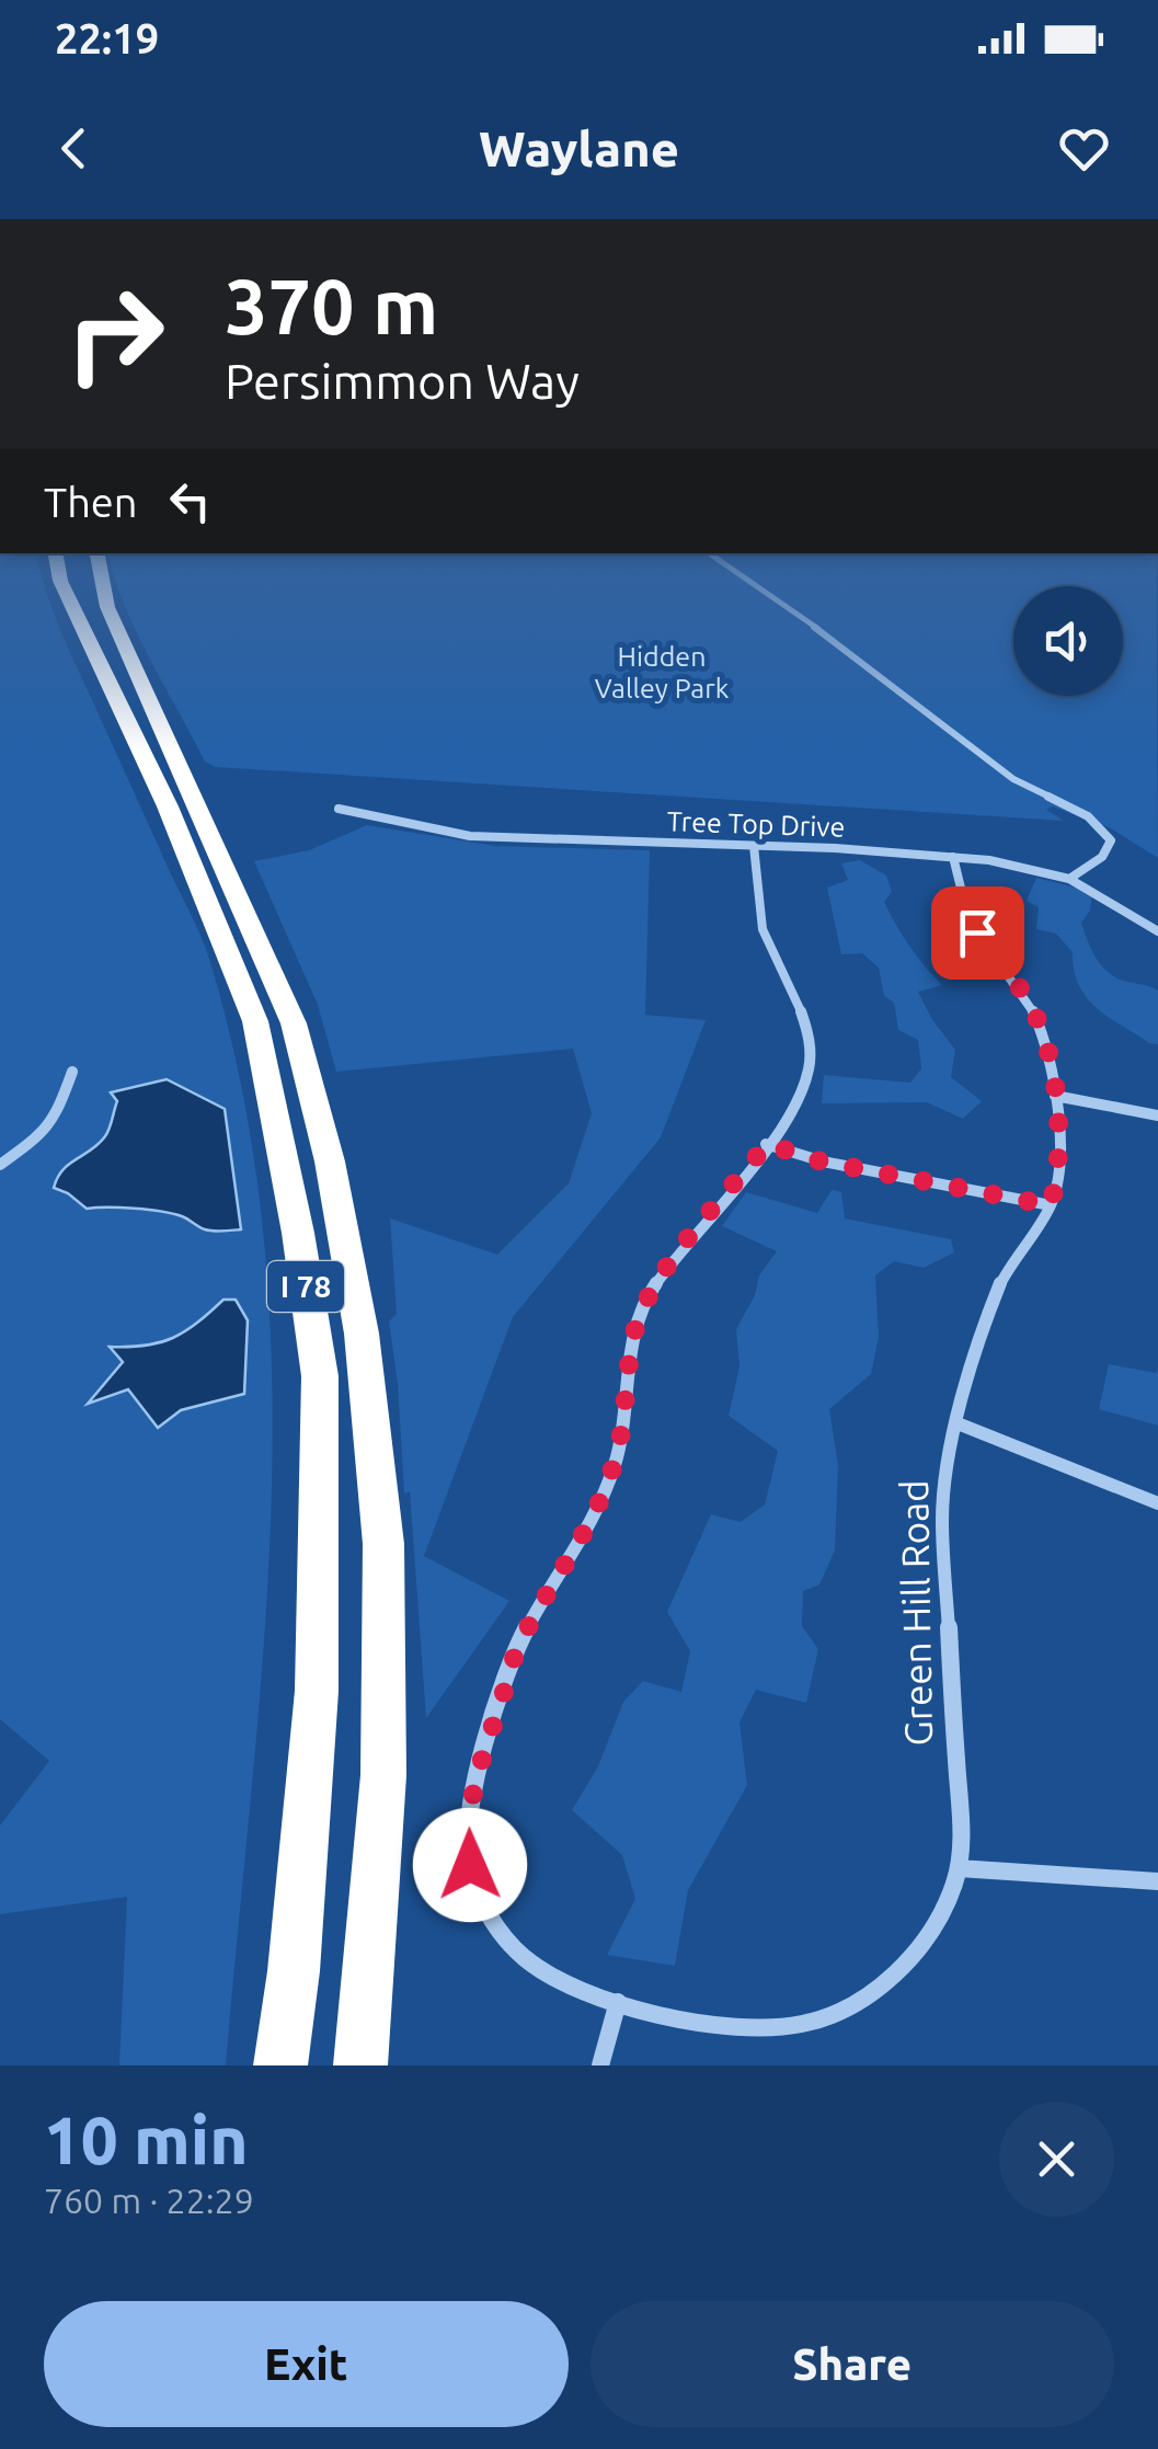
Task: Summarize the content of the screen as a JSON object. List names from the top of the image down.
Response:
{
  "streets": {
    "highway": ["I 78"],
    "street": ["Tree Top Drive", "Green Hill Road"]
  },
  "crossings": [
    ["Tree Top Drive", "Green Hill Road"]
  ],
  "parks": ["Hidden Valley Park"],
  "page": {
    "status": "22:19",
    "header": "Waylane",
    "turn": ["370 m", "Persimmon Way"],
    "then": "Then",
    "heading": ["10 min", "760 m · 22:29"],
    "buttons": ["Exit", "Share"]
  }
}
